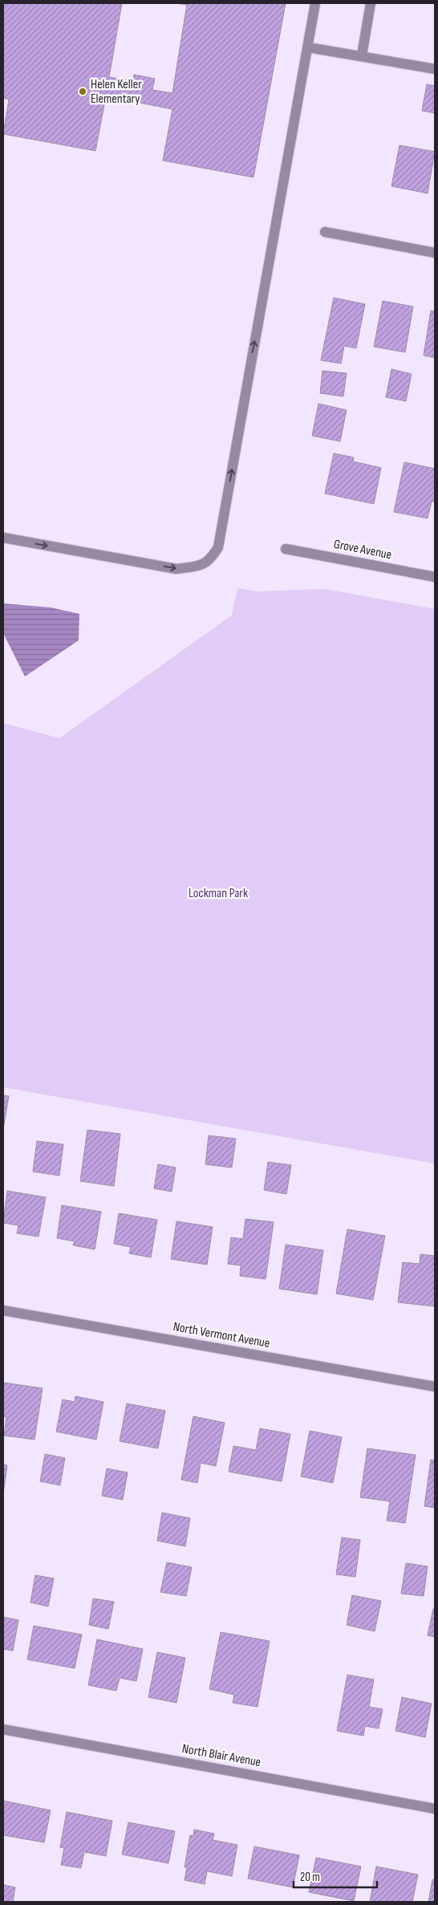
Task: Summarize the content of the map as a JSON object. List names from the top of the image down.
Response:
{
  "streets": {
    "street": ["Grove Avenue", "North Vermont Avenue", "North Blair Avenue"]
  },
  "parks": ["Lockman Park"],
  "places": ["Helen Keller Elementary"],
  "scale_bar": "20 m"
}
